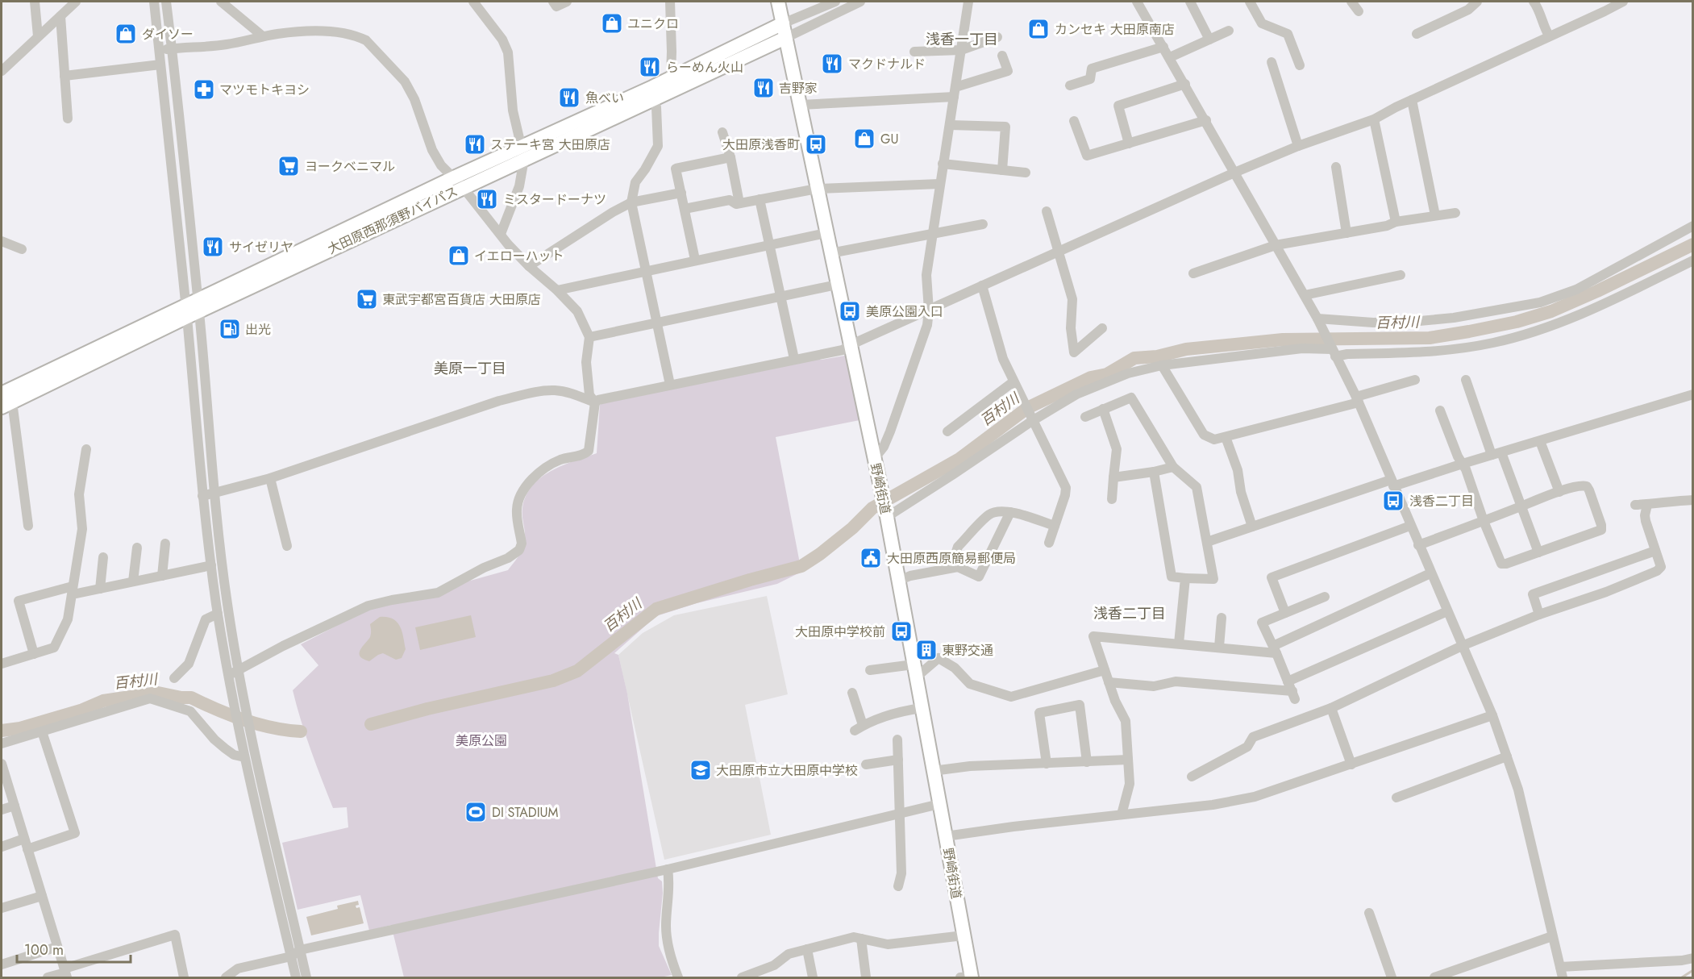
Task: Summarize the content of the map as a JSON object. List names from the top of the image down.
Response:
{
  "streets": {
    "highway": ["大田原西那須野バイパス", "野崎街道"]
  },
  "crossings": [
    ["大田原西那須野バイパス", "野崎街道"]
  ],
  "districts": ["浅香一丁目", "美原一丁目", "浅香二丁目"],
  "water": ["百村川"],
  "parks": ["美原公園"],
  "places": {
    "shop": [
      "ユニクロ",
      "カンセキ 大田原南店",
      "ダイソー",
      "GU",
      "イエローハット"
    ],
    "restaurant": [
      "マクドナルド",
      "らーめん火山",
      "吉野家",
      "魚べい",
      "ステーキ宮 大田原店",
      "ミスタードーナツ",
      "サイゼリヤ"
    ],
    "pharmacy": ["マツモトキヨシ"],
    "bus stop": [
      "大田原浅香町",
      "美原公園入口",
      "浅香二丁目",
      "大田原中学校前"
    ],
    "supermarket": ["ヨークベニマル", "東武宇都宮百貨店 大田原店"],
    "fuel station": ["出光"],
    "public building": ["大田原西原簡易郵便局"],
    "building": ["東野交通"],
    "school or university": ["大田原市立大田原中学校"],
    "sports": ["DI STADIUM"]
  },
  "scale_bar": "100 m"
}
